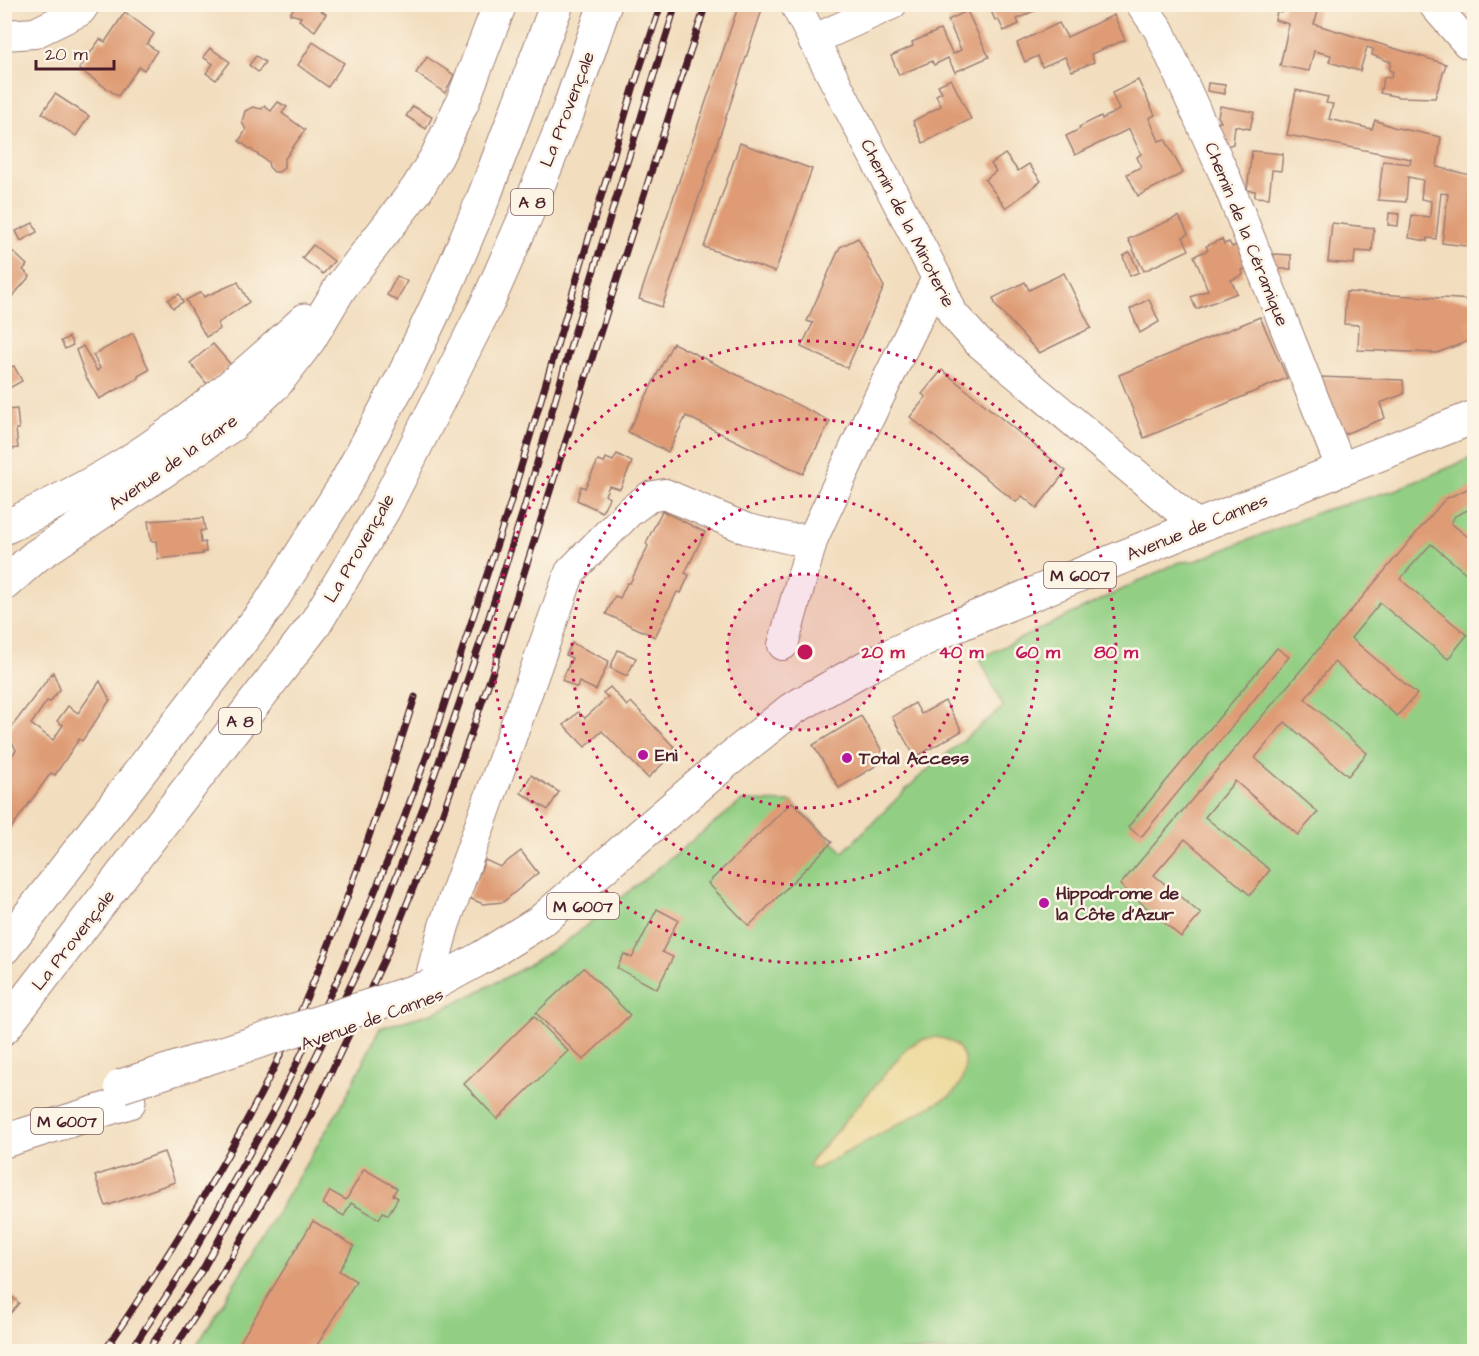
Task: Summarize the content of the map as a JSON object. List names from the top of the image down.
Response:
{
  "streets": {
    "main road": [
      "La Provençale",
      "A 8",
      "Avenue de la Gare",
      "Avenue de Cannes",
      "M 6007"
    ],
    "street": ["Chemin de la Minoterie", "Chemin de la Céramique"]
  },
  "crossings": [
    ["Chemin de la Minoterie", "Avenue de Cannes"],
    ["Chemin de la Céramique", "Avenue de Cannes"]
  ],
  "places": ["Eni", "Total Access", "Hippodrome de la Côte d'Azur"],
  "scale_bar": "20 m",
  "rings": [
    "20 m",
    "40 m",
    "60 m",
    "80 m"
  ]
}
